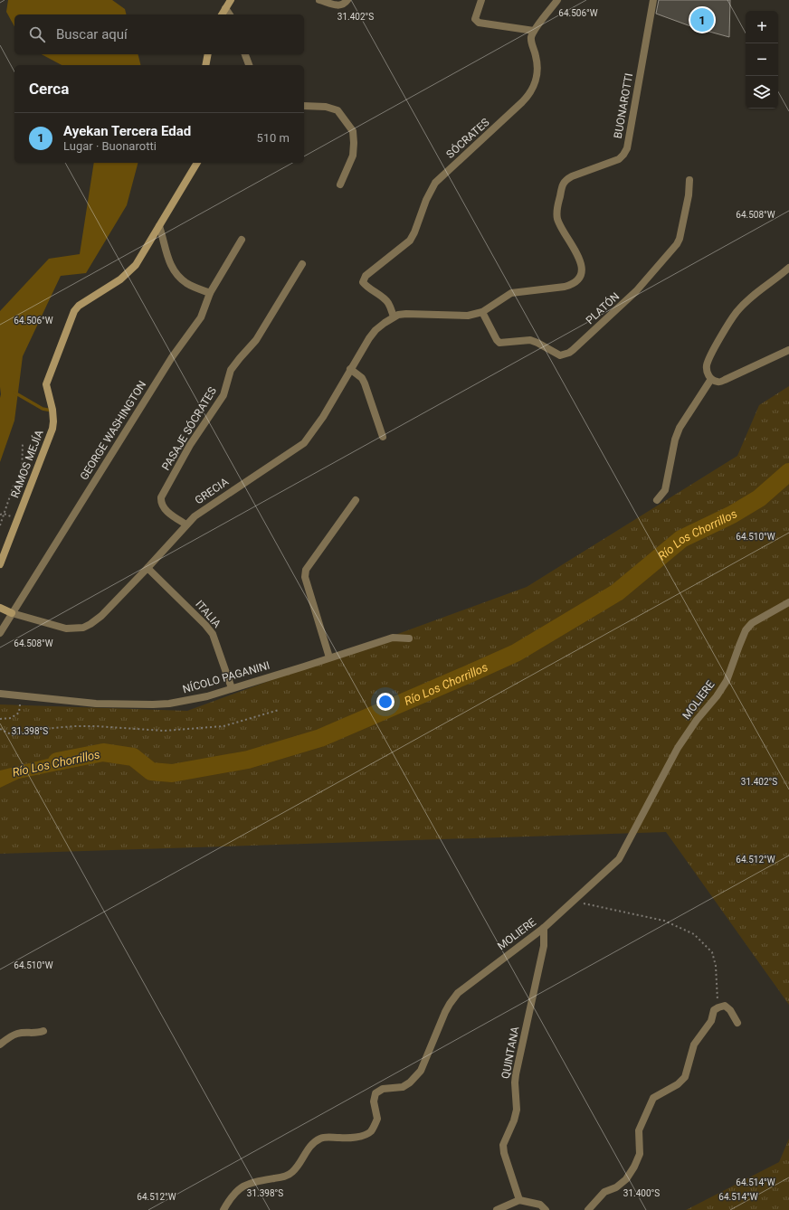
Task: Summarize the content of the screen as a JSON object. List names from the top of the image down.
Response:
{
  "streets": {
    "street": [
      "BUONAROTTI",
      "SÓCRATES",
      "PLATÓN",
      "PASAJE SÓCRATES",
      "GEORGE WASHINGTON",
      "RAMOS MEJÍA",
      "GRECIA",
      "ITALIA",
      "NÍCOLO PAGANINI",
      "MOLIERE",
      "QUINTANA"
    ]
  },
  "crossings": [
    ["BUONAROTTI", "SÓCRATES"],
    ["BUONAROTTI", "PLATÓN"],
    ["BUONAROTTI", "GRECIA"],
    ["SÓCRATES", "GRECIA"],
    ["PASAJE SÓCRATES", "GRECIA"],
    ["GEORGE WASHINGTON", "GRECIA"],
    ["GRECIA", "ITALIA"],
    ["ITALIA", "NÍCOLO PAGANINI"],
    ["MOLIERE", "QUINTANA"]
  ],
  "water": ["Río Los Chorrillos"],
  "page": {
    "pins": "1",
    "map_buttons": ["+", "−"],
    "search": "Buscar aquí",
    "heading": "Cerca",
    "list": [
      {
        "mark": "1",
        "name": "Ayekan Tercera Edad",
        "note": "Lugar · Buonarotti",
        "value": "510 m"
      }
    ]
  },
  "coordinates": [
    "64.506°W",
    "31.402°S",
    "64.508°W",
    "64.510°W",
    "31.398°S",
    "64.512°W",
    "64.514°W",
    "31.400°S"
  ]
}
